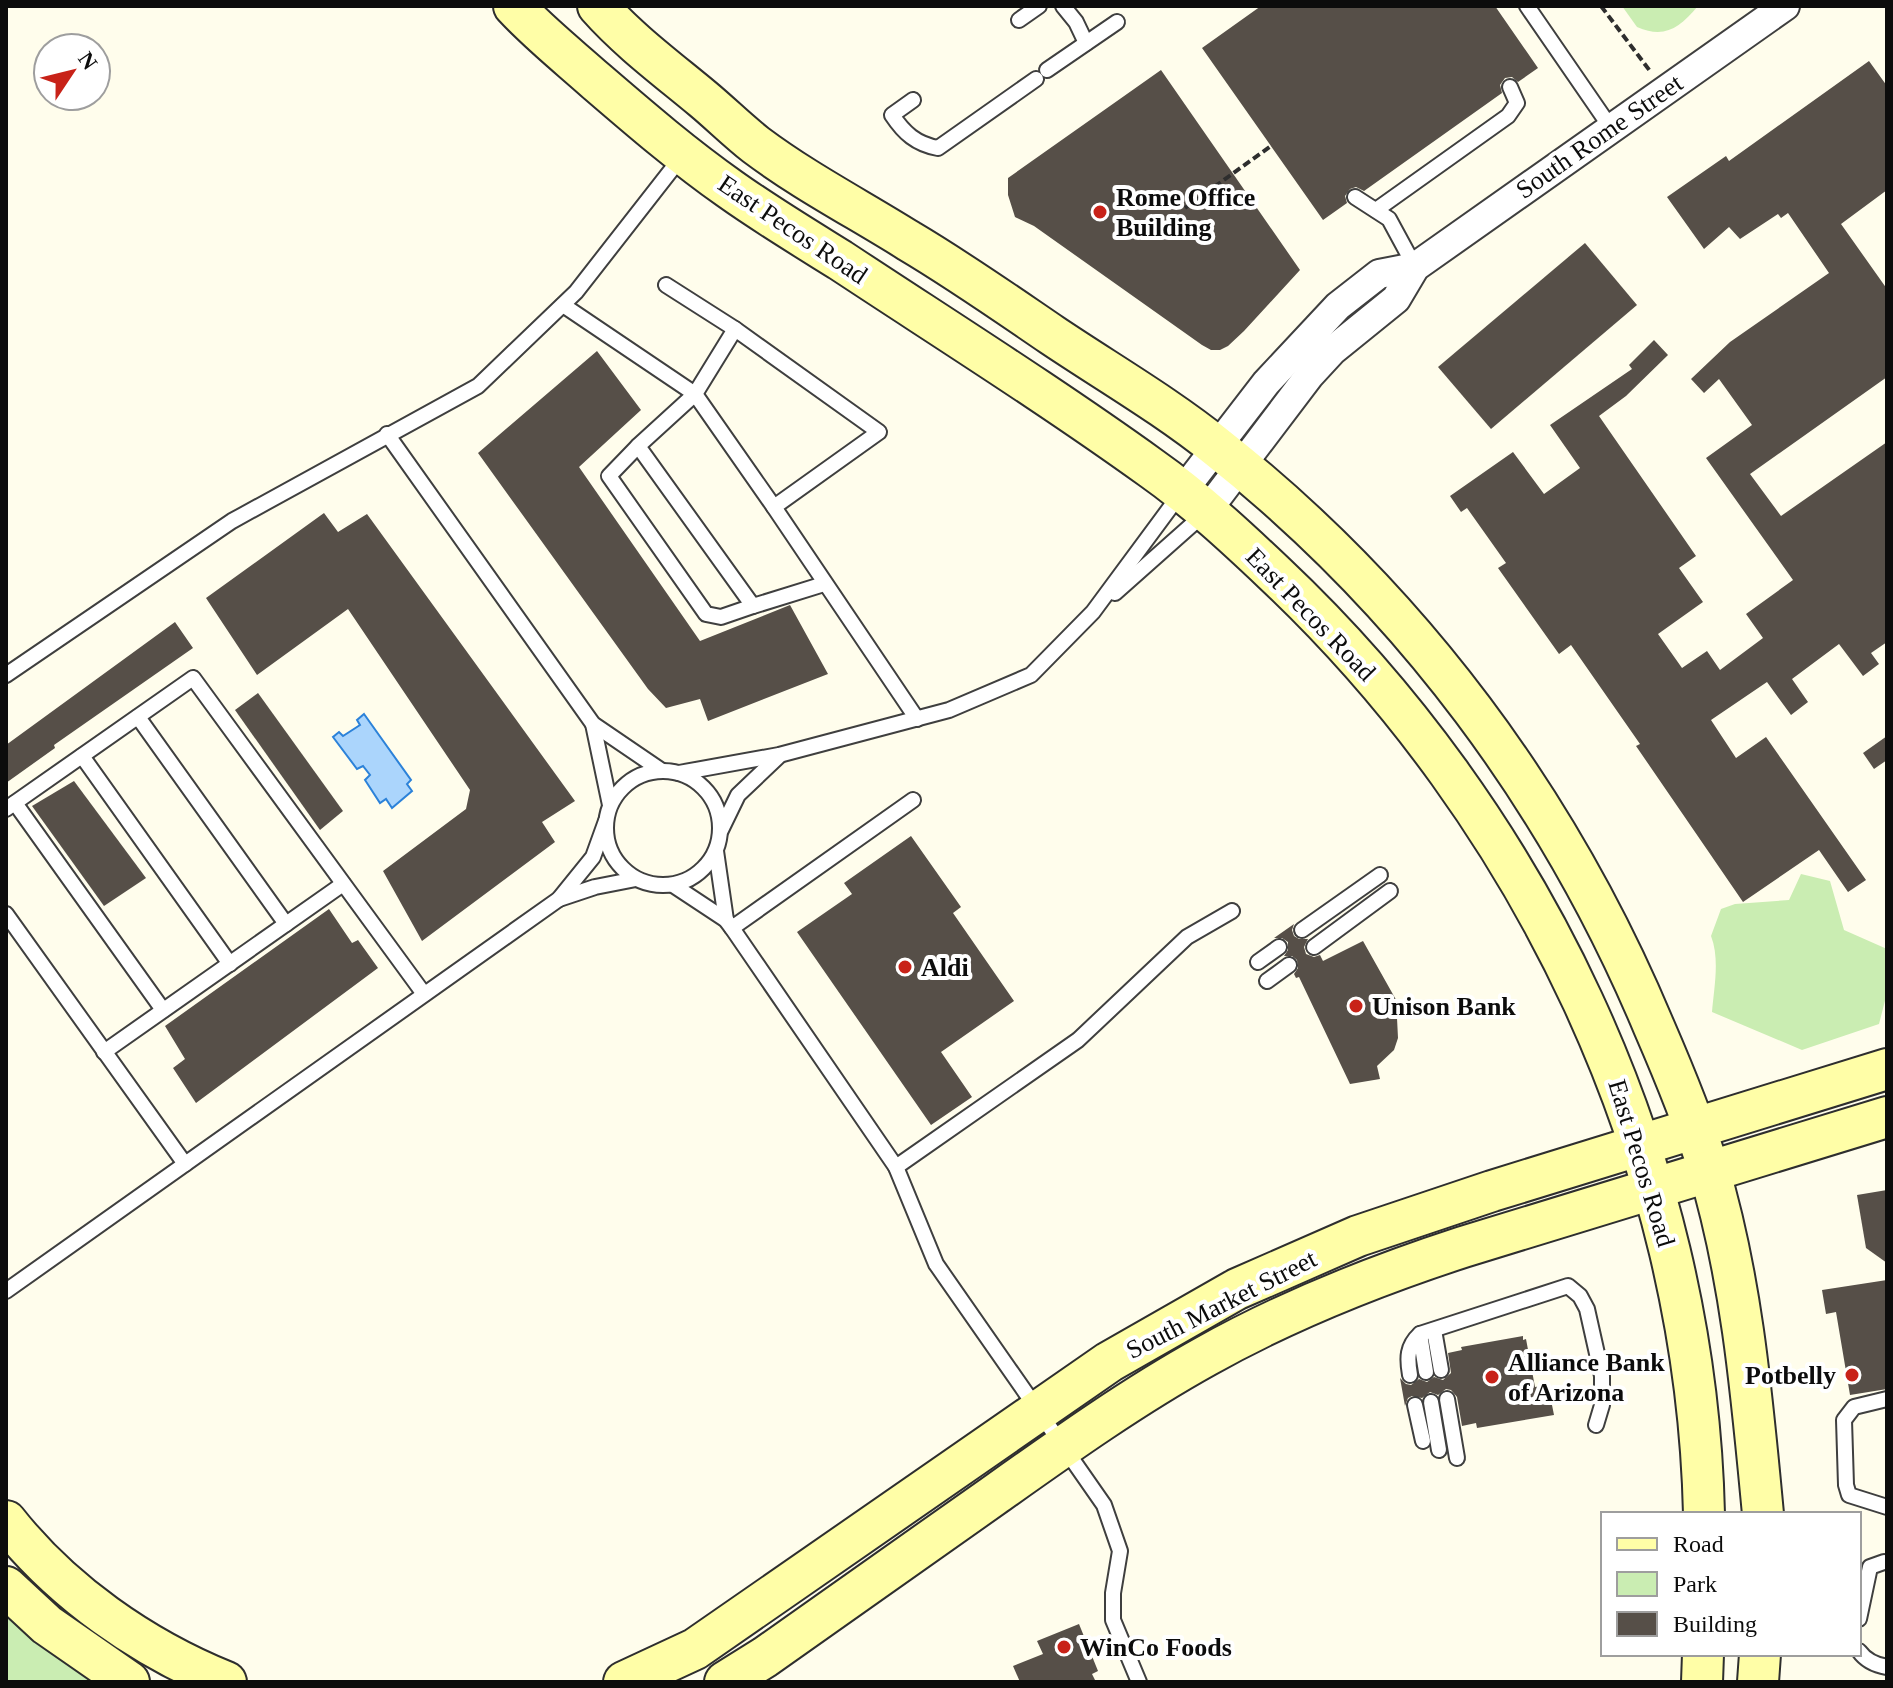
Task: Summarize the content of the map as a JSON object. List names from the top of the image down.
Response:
{
  "streets": {
    "main road": ["East Pecos Road", "South Market Street"],
    "street": ["South Rome Street"]
  },
  "crossings": [
    ["South Rome Street", "East Pecos Road"],
    ["East Pecos Road", "South Market Street"]
  ],
  "places": [
    "Rome Office Building",
    "Aldi",
    "Unison Bank",
    "Potbelly",
    "Alliance Bank of Arizona",
    "WinCo Foods"
  ],
  "legend": ["Road", "Park", "Building"],
  "north": "top right"
}
